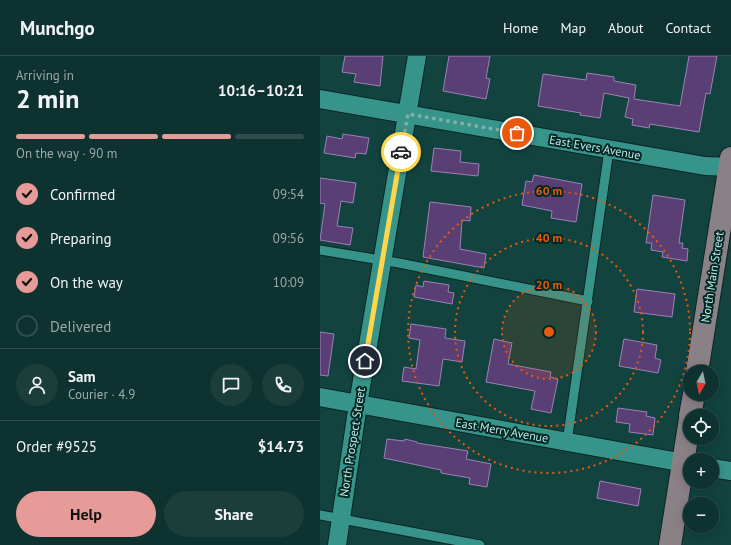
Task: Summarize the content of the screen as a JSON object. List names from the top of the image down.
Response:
{
  "streets": {
    "main road": ["North Main Street"],
    "street": ["East Evers Avenue", "East Merry Avenue", "North Prospect Street"]
  },
  "crossings": [
    ["East Evers Avenue", "North Main Street"],
    ["East Evers Avenue", "North Prospect Street"],
    ["East Merry Avenue", "North Prospect Street"]
  ],
  "north": "bottom",
  "page": {
    "header": "Munchgo",
    "nav": [
      "Home",
      "Map",
      "About",
      "Contact"
    ],
    "heading": ["2 min", "Arriving in", "10:16–10:21"],
    "panel": [
      "Sam",
      "Courier · 4.9",
      "Order #9525",
      "$14.73"
    ],
    "bar": "On the way · 90 m",
    "list": [
      ["Confirmed", "09:54"],
      ["Preparing", "09:56"],
      ["On the way", "10:09"],
      "Delivered"
    ],
    "map_buttons": ["+", "−"],
    "buttons": ["Help", "Share"]
  },
  "rings": ["60 m", "40 m", "20 m"]
}
